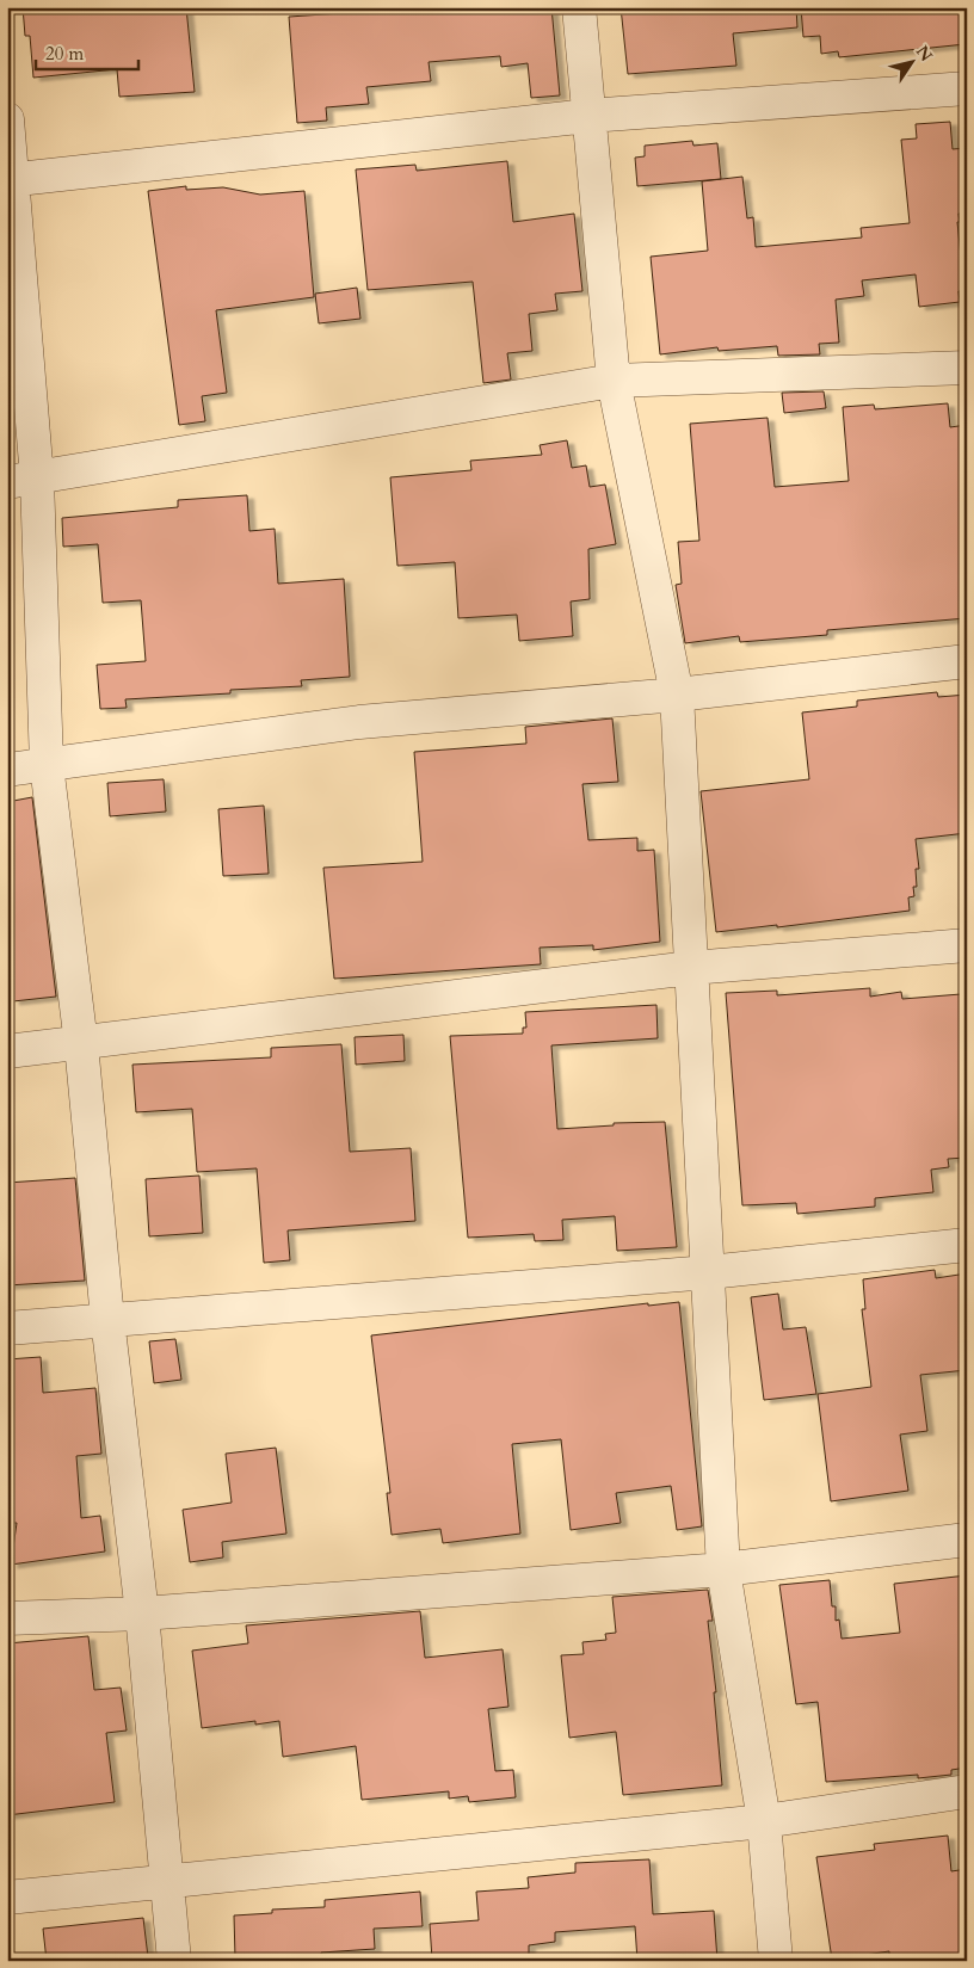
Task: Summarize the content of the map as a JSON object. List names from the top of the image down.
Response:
{
  "scale_bar": "20 m",
  "north": "top right"
}
